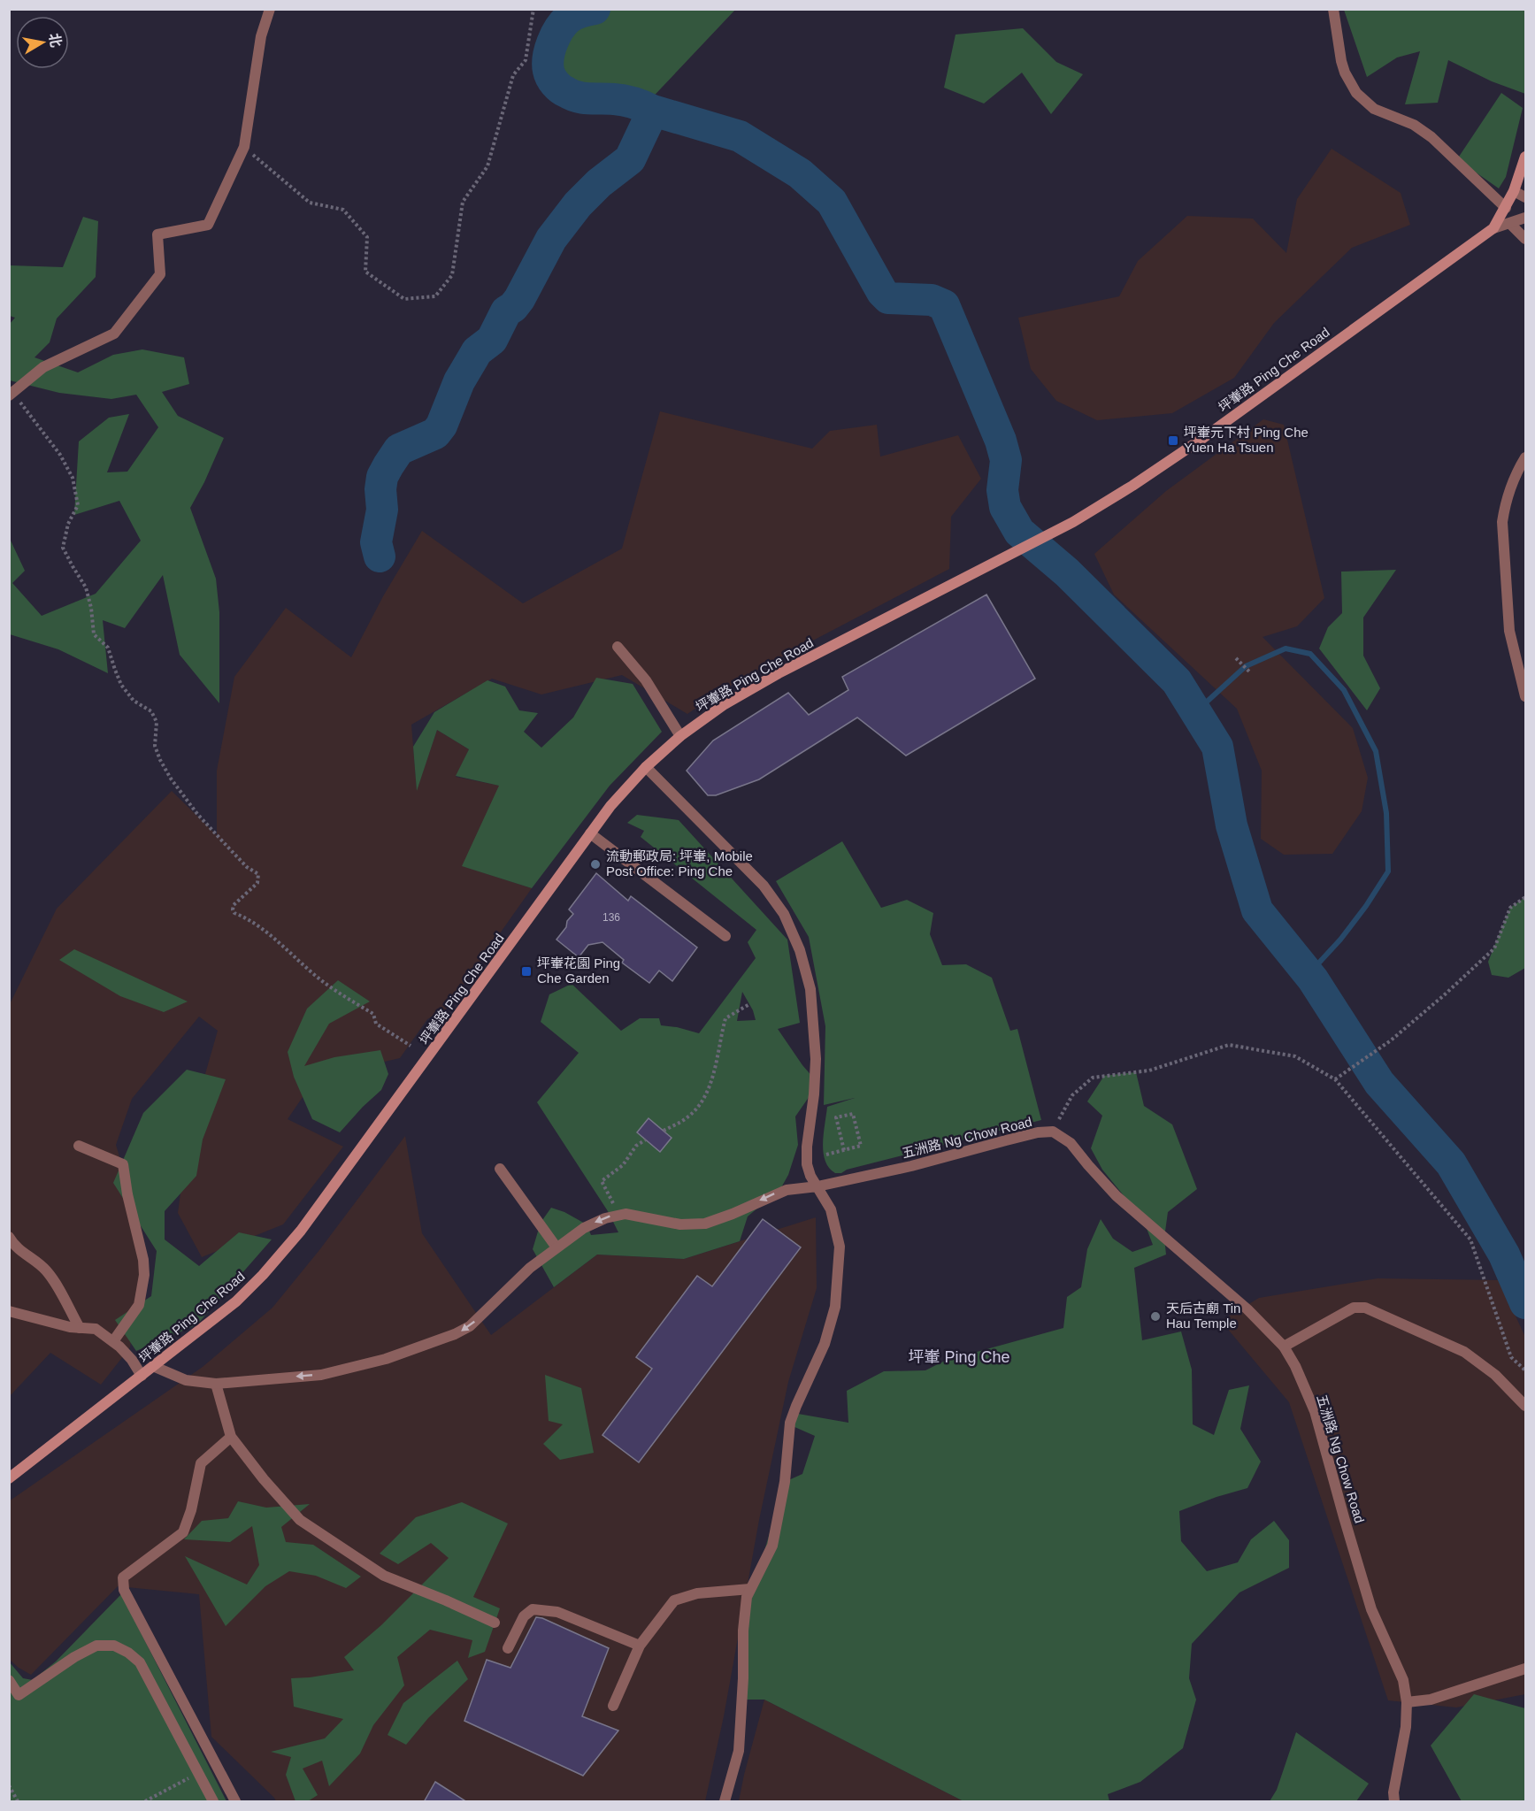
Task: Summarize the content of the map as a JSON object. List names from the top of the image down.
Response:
{
  "streets": {
    "street": ["坪輋路 Ping Che Road", "五洲路 Ng Chow Road"]
  },
  "crossings": [
    ["坪輋路 Ping Che Road", "五洲路 Ng Chow Road"]
  ],
  "one_way": ["五洲路 Ng Chow Road"],
  "districts": ["坪輋 Ping Che"],
  "places": {
    "transit": ["坪輋元下村 Ping Che Yuen Ha Tsuen", "坪輋花園 Ping Che Garden"],
    "other": ["流動郵政局: 坪輋, Mobile Post Office: Ping Che", "天后古廟 Tin Hau Temple"]
  },
  "house_numbers": ["136"],
  "north": "right"
}
